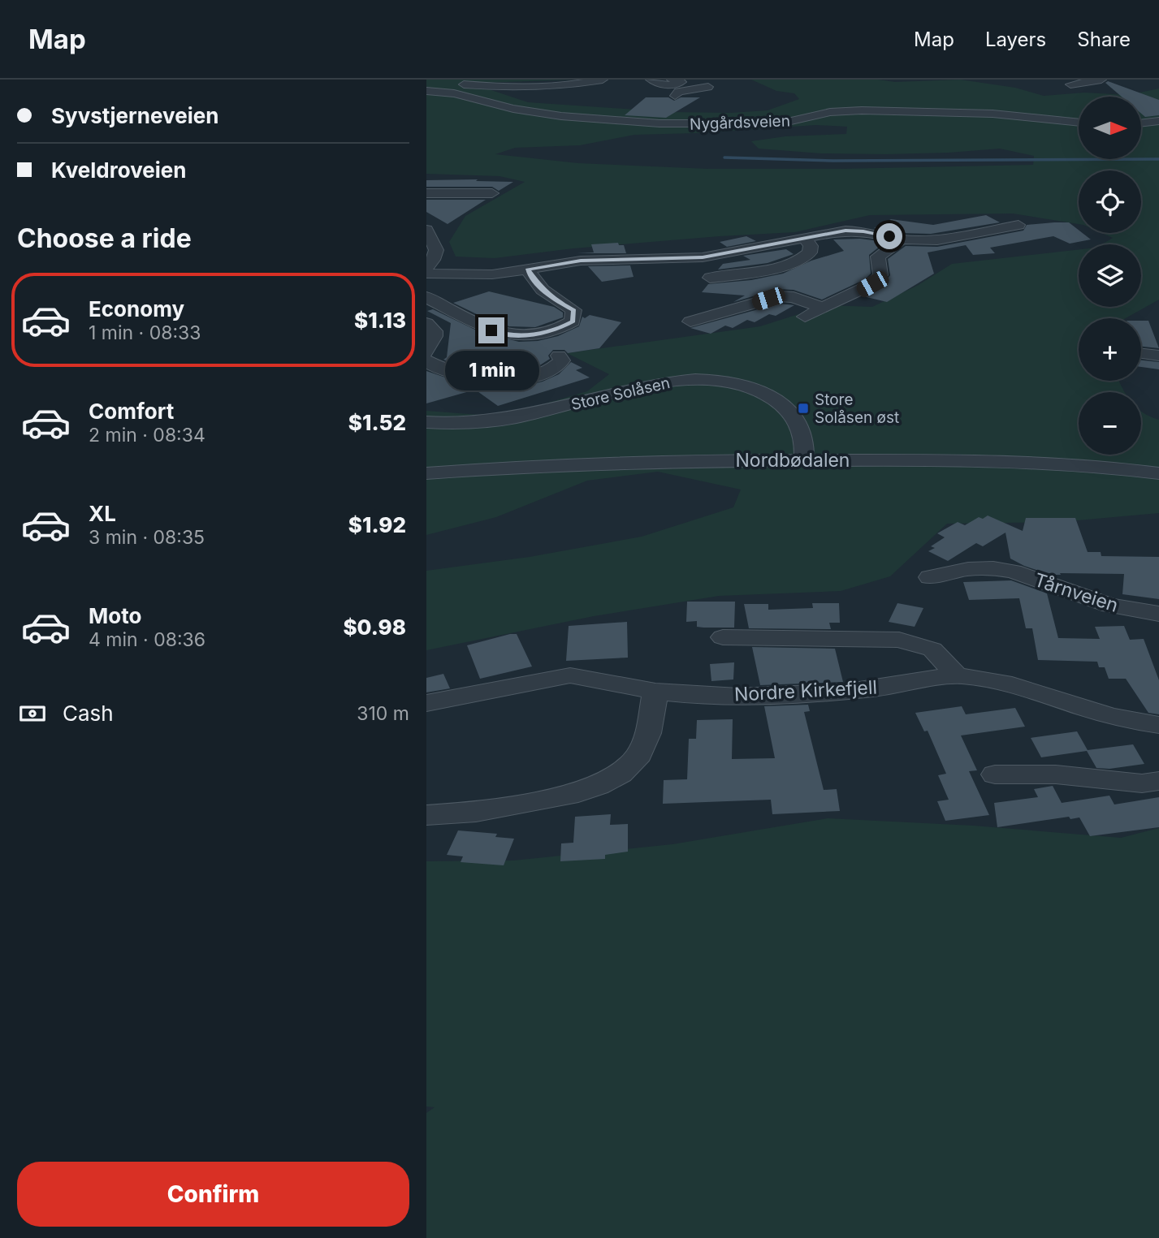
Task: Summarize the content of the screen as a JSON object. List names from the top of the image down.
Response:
{
  "streets": {
    "street": [
      "Nygårdsveien",
      "Store Solåsen",
      "Nordbødalen",
      "Tårnveien",
      "Nordre Kirkefjell"
    ]
  },
  "crossings": [
    ["Store Solåsen", "Nordbødalen"]
  ],
  "places": {
    "transit": ["Store Solåsen øst"]
  },
  "north": "right",
  "page": {
    "header": "Map",
    "nav": ["Map", "Layers", "Share"],
    "banner": ["Syvstjerneveien", "Kveldroveien"],
    "map_buttons": ["+", "−"],
    "heading": "Choose a ride",
    "list": [
      {
        "name": "Economy",
        "note": "1 min · 08:33",
        "value": "$1.13"
      },
      {
        "name": "Comfort",
        "note": "2 min · 08:34",
        "value": "$1.52"
      },
      {
        "name": "XL",
        "note": "3 min · 08:35",
        "value": "$1.92"
      },
      {
        "name": "Moto",
        "note": "4 min · 08:36",
        "value": "$0.98"
      }
    ],
    "bubble": "1 min",
    "pay": ["Cash", "310 m"],
    "buttons": "Confirm"
  }
}
